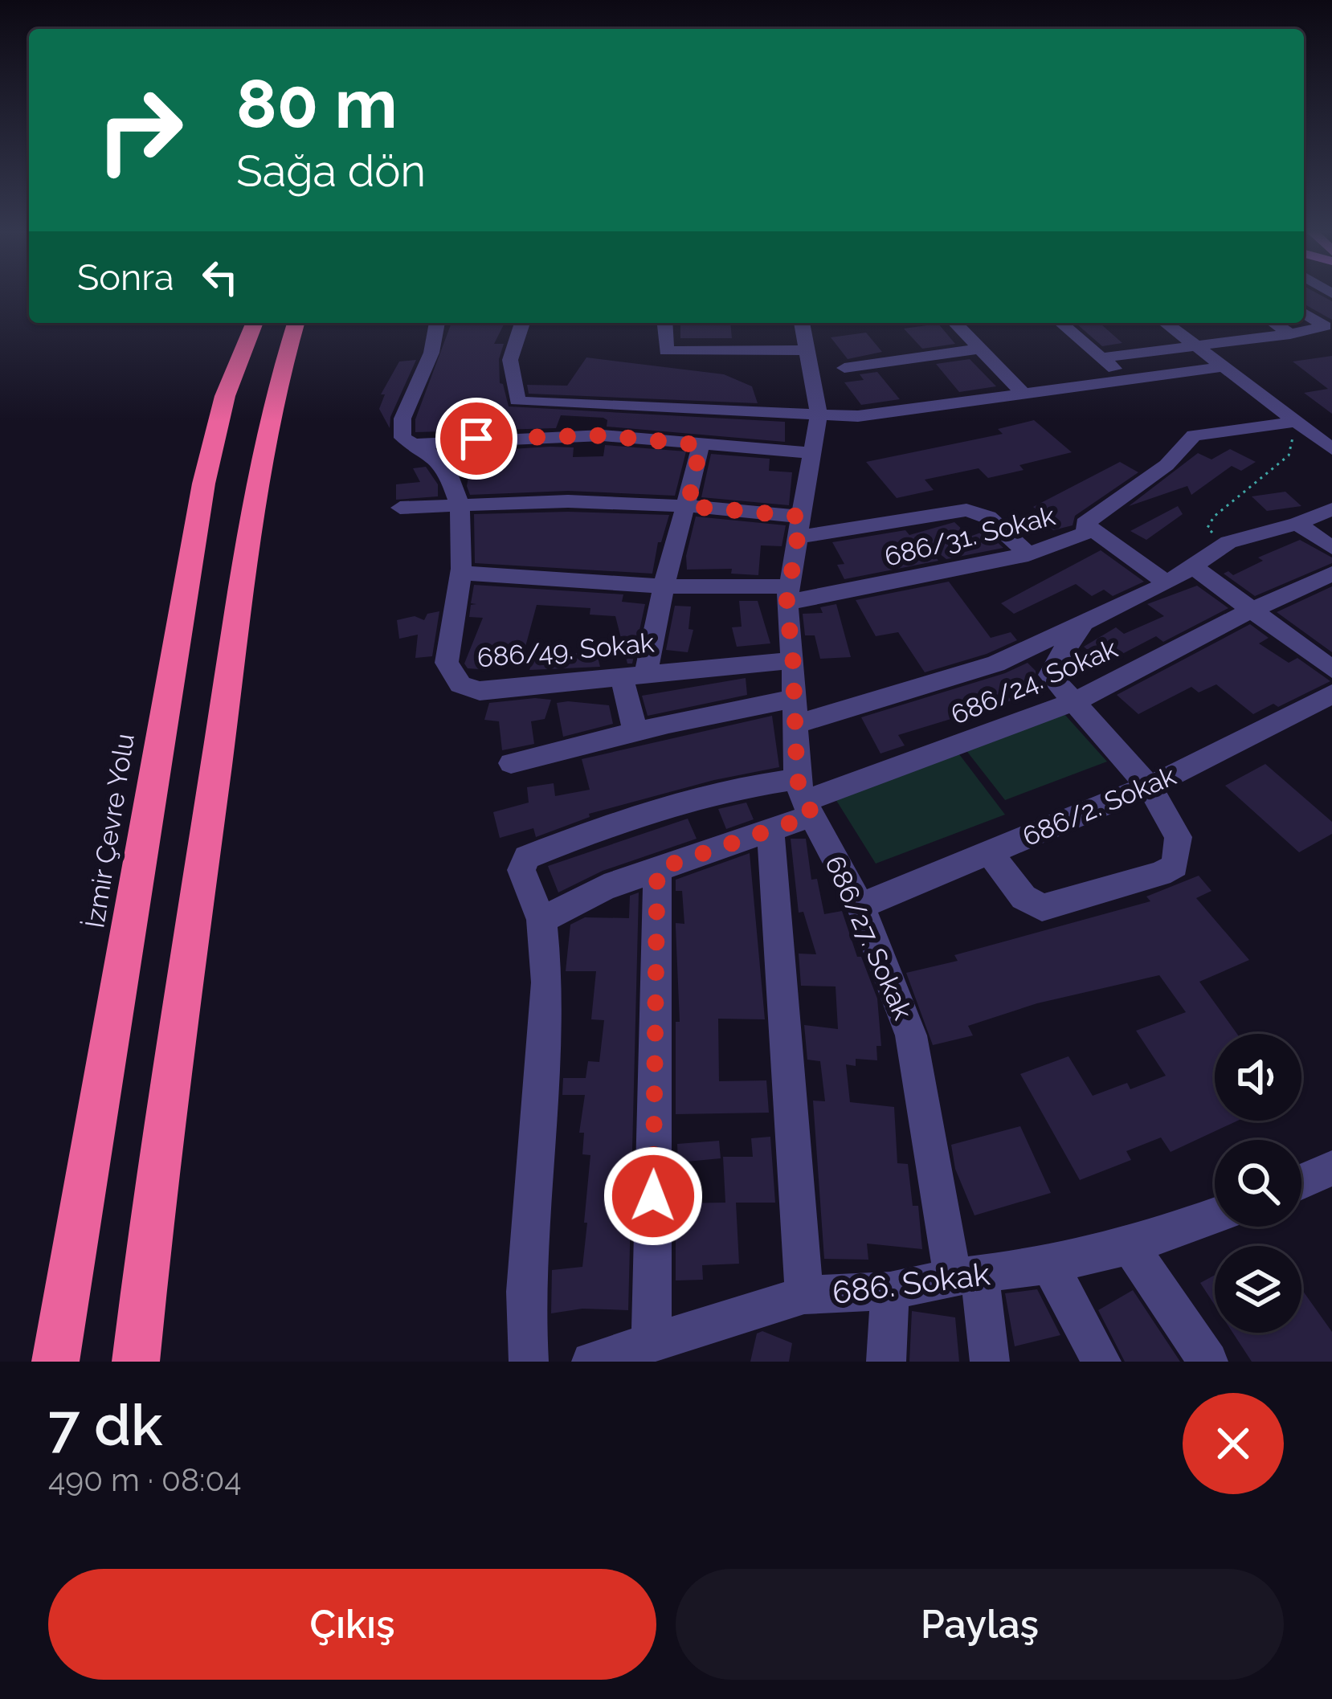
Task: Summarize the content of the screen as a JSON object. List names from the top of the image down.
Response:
{
  "streets": {
    "highway": ["İzmir Çevre Yolu"],
    "street": [
      "686/31. Sokak",
      "686/49. Sokak",
      "686/24. Sokak",
      "686/2. Sokak",
      "686/27. Sokak",
      "686. Sokak"
    ]
  },
  "crossings": [
    ["686/31. Sokak", "686/49. Sokak"],
    ["686/31. Sokak", "686/27. Sokak"],
    ["686/49. Sokak", "686/27. Sokak"],
    ["686/24. Sokak", "686/27. Sokak"],
    ["686/2. Sokak", "686/27. Sokak"],
    ["686/27. Sokak", "686. Sokak"]
  ],
  "page": {
    "turn": ["80 m", "Sağa dön"],
    "then": "Sonra",
    "heading": ["7 dk", "490 m · 08:04"],
    "buttons": ["Çıkış", "Paylaş"]
  }
}
